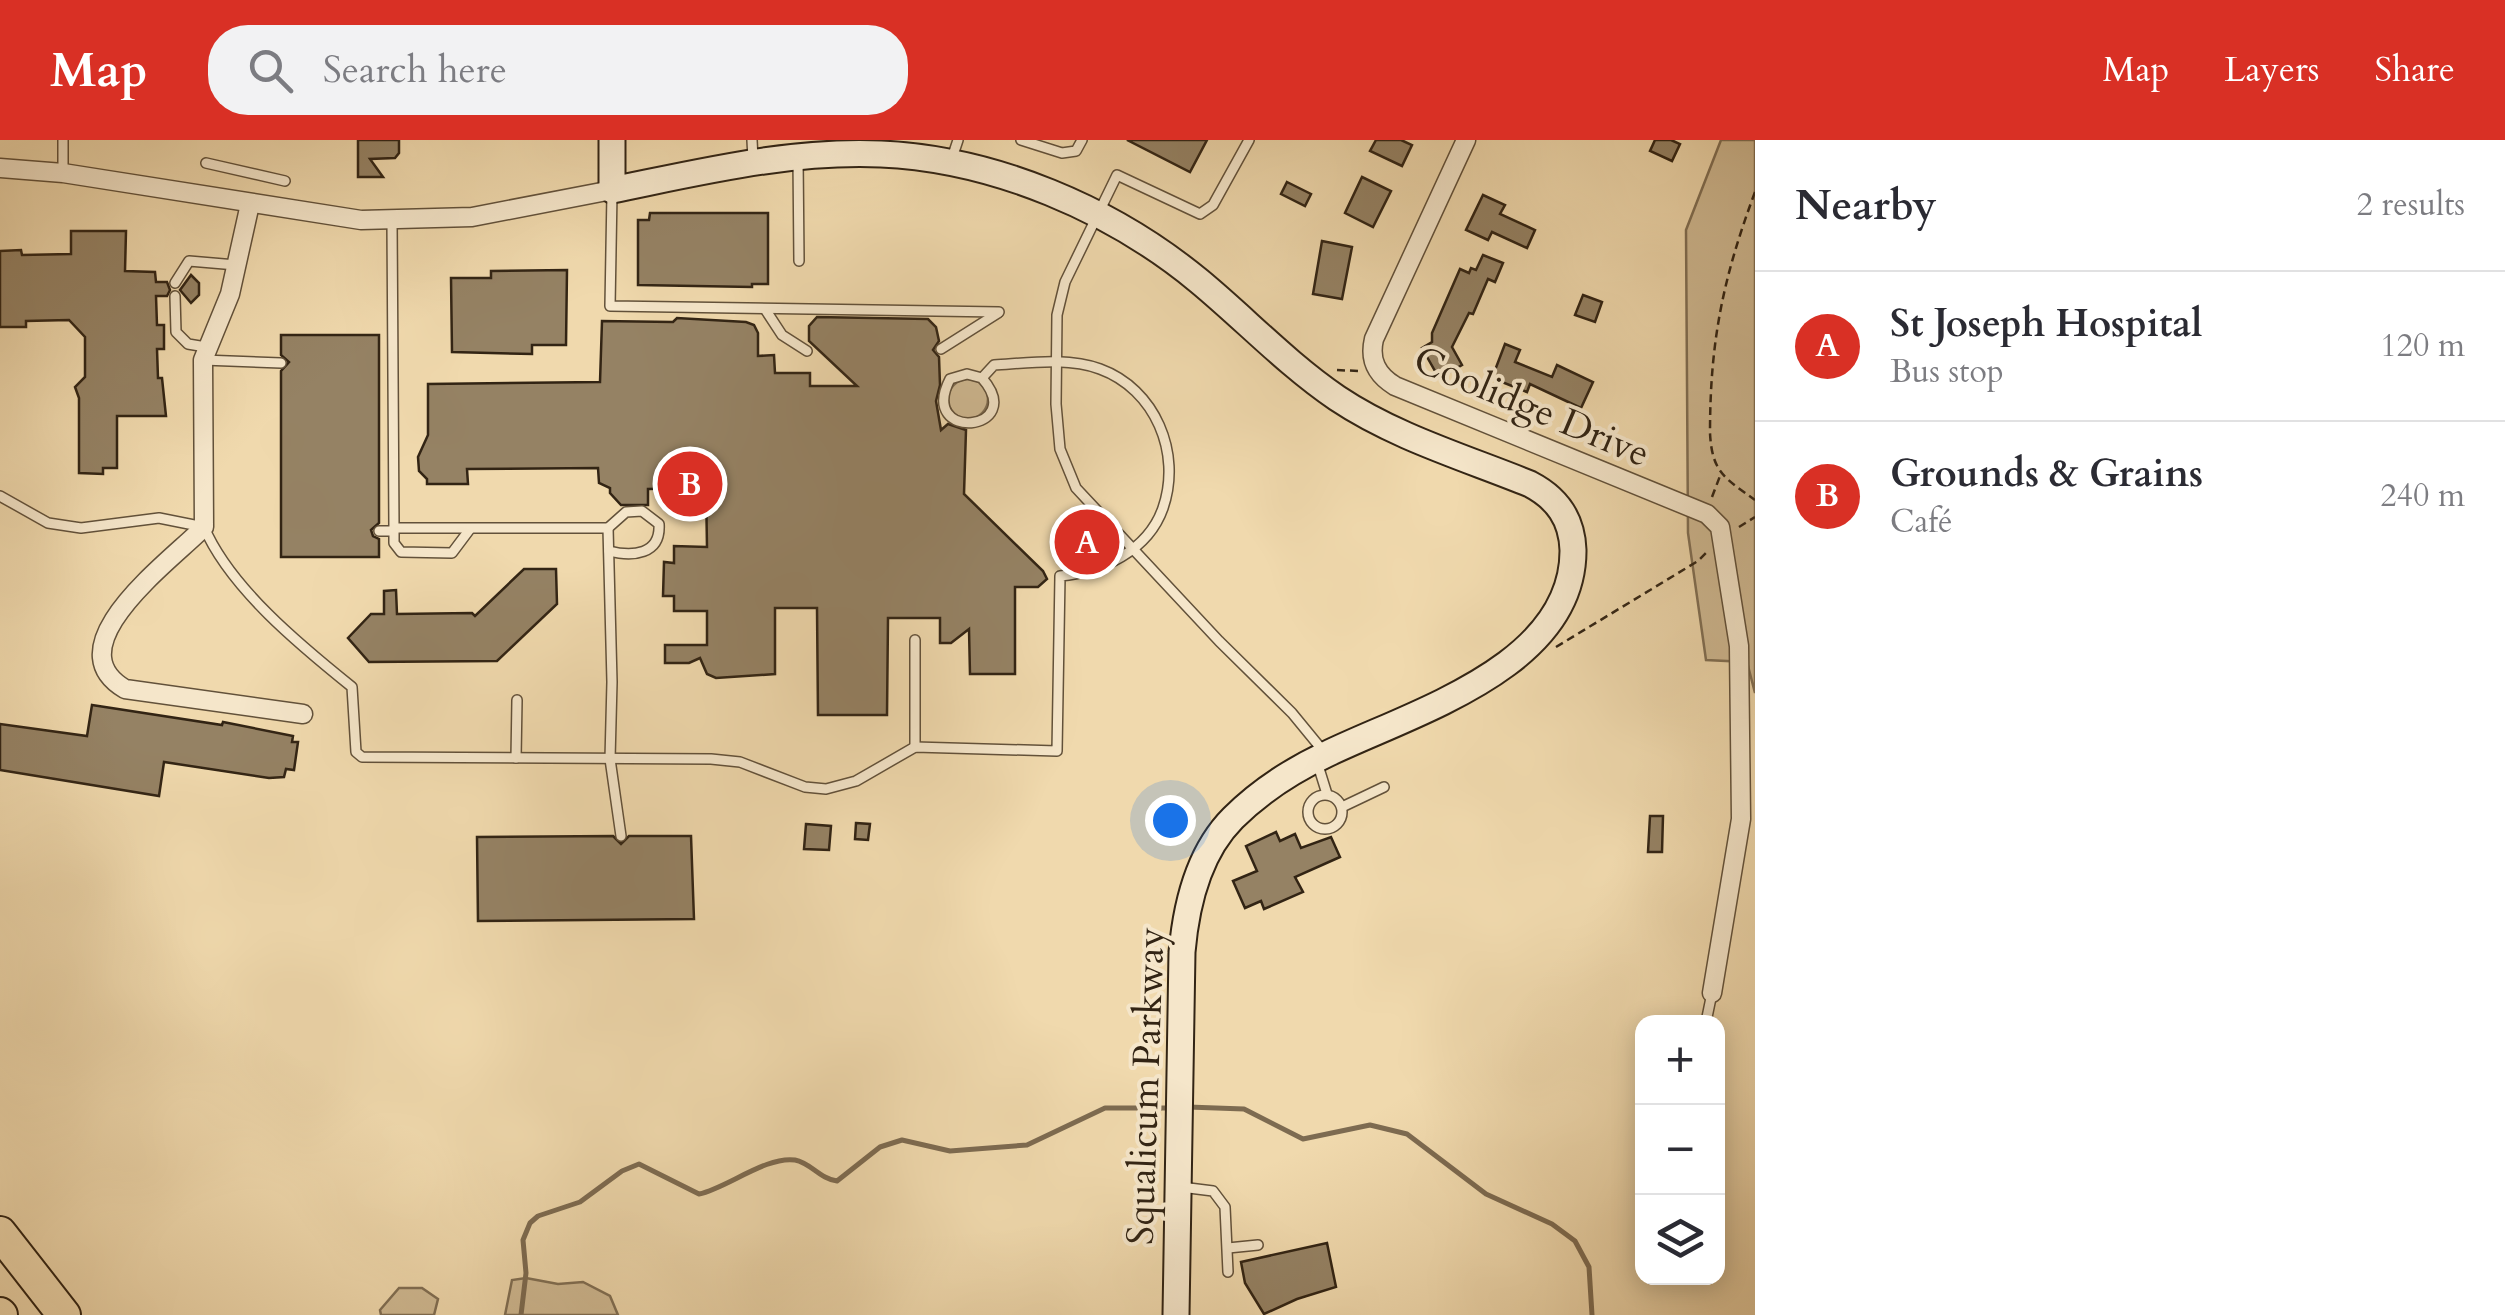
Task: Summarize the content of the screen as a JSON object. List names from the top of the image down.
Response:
{
  "streets": {
    "street": ["Coolidge Drive", "Squalicum Parkway"]
  },
  "page": {
    "header": "Map",
    "search": "Search here",
    "nav": ["Map", "Layers", "Share"],
    "heading": ["Nearby", "2 results"],
    "list": [
      {
        "mark": "A",
        "name": "St Joseph Hospital",
        "note": "Bus stop",
        "value": "120 m"
      },
      {
        "mark": "B",
        "name": "Grounds & Grains",
        "note": "Café",
        "value": "240 m"
      }
    ],
    "pins": ["B", "A"],
    "map_buttons": ["+", "−"]
  }
}
